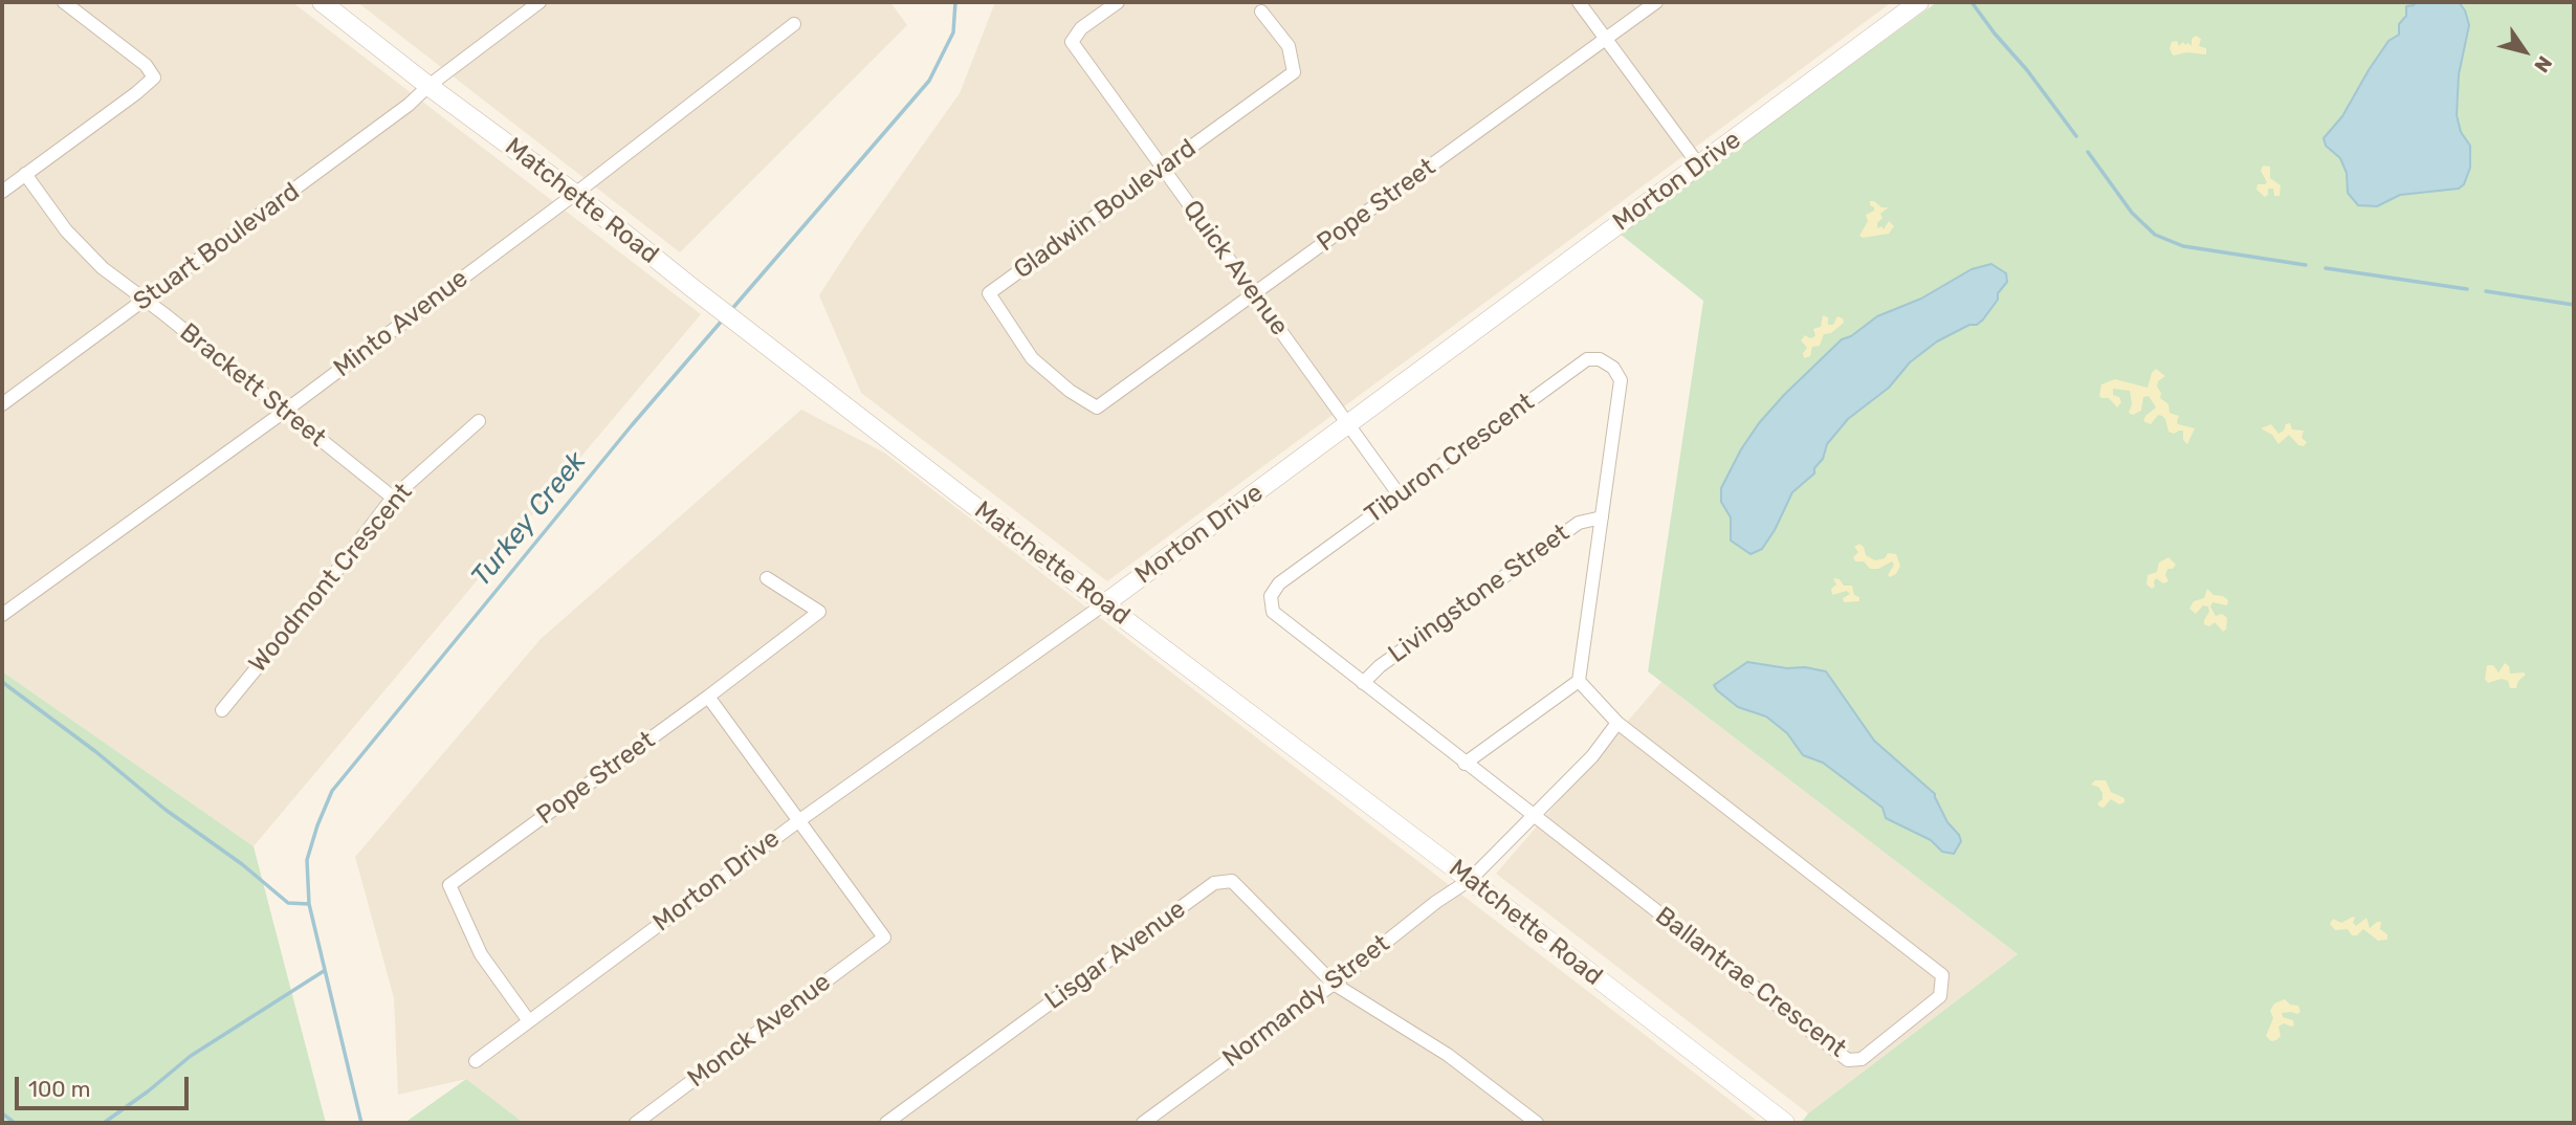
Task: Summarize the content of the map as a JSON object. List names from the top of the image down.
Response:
{
  "streets": {
    "street": [
      "Morton Drive",
      "Matchette Road",
      "Pope Street",
      "Gladwin Boulevard",
      "Stuart Boulevard",
      "Quick Avenue",
      "Minto Avenue",
      "Brackett Street",
      "Tiburon Crescent",
      "Woodmont Crescent",
      "Livingstone Street",
      "Lisgar Avenue",
      "Ballantrae Crescent",
      "Normandy Street",
      "Monck Avenue"
    ]
  },
  "crossings": [
    ["Morton Drive", "Matchette Road"],
    ["Morton Drive", "Pope Street"],
    ["Morton Drive", "Quick Avenue"],
    ["Morton Drive", "Monck Avenue"],
    ["Matchette Road", "Stuart Boulevard"],
    ["Matchette Road", "Minto Avenue"],
    ["Matchette Road", "Normandy Street"],
    ["Pope Street", "Gladwin Boulevard"],
    ["Pope Street", "Quick Avenue"],
    ["Gladwin Boulevard", "Quick Avenue"],
    ["Stuart Boulevard", "Brackett Street"],
    ["Quick Avenue", "Tiburon Crescent"],
    ["Minto Avenue", "Brackett Street"],
    ["Brackett Street", "Woodmont Crescent"],
    ["Tiburon Crescent", "Livingstone Street"],
    ["Tiburon Crescent", "Ballantrae Crescent"],
    ["Tiburon Crescent", "Normandy Street"],
    ["Lisgar Avenue", "Normandy Street"],
    ["Ballantrae Crescent", "Normandy Street"]
  ],
  "water": ["Turkey Creek"],
  "scale_bar": "100 m",
  "north": "bottom right"
}
